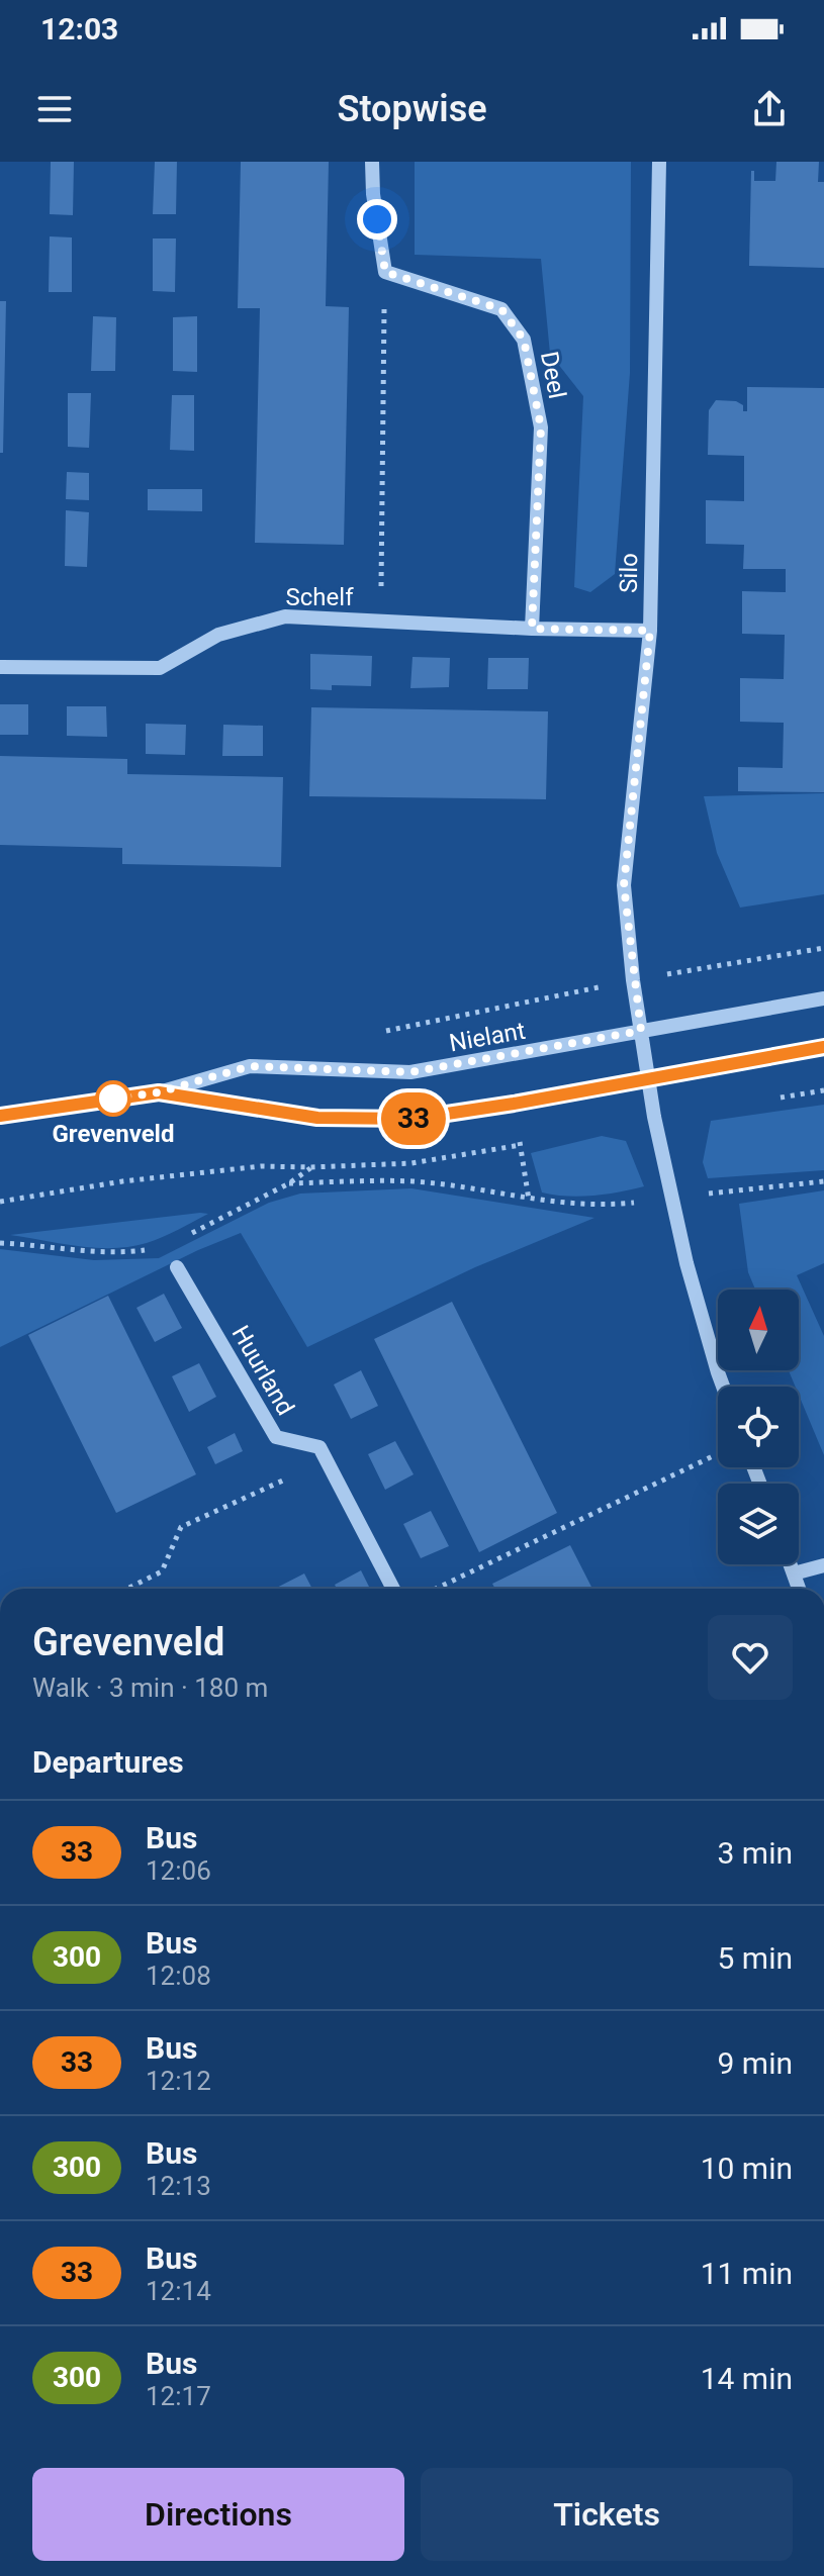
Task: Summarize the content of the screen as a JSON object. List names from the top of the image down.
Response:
{
  "streets": {
    "street": [
      "Deel",
      "Silo",
      "Schelf",
      "Nielant",
      "Huurland"
    ]
  },
  "crossings": [
    ["Deel", "Schelf"],
    ["Silo", "Schelf"],
    ["Silo", "Nielant"]
  ],
  "places": ["Grevenveld"],
  "lines": ["bus line 33"],
  "north": "top",
  "page": {
    "status": "12:03",
    "header": "Stopwise",
    "on_map": "33",
    "heading": [
      ["Grevenveld", "Walk · 3 min · 180 m"],
      "Departures"
    ],
    "list": [
      {
        "mark": "33",
        "name": "Bus",
        "note": "12:06",
        "value": "3 min"
      },
      {
        "mark": "300",
        "name": "Bus",
        "note": "12:08",
        "value": "5 min"
      },
      {
        "mark": "33",
        "name": "Bus",
        "note": "12:12",
        "value": "9 min"
      },
      {
        "mark": "300",
        "name": "Bus",
        "note": "12:13",
        "value": "10 min"
      },
      {
        "mark": "33",
        "name": "Bus",
        "note": "12:14",
        "value": "11 min"
      },
      {
        "mark": "300",
        "name": "Bus",
        "note": "12:17",
        "value": "14 min"
      }
    ],
    "buttons": ["Directions", "Tickets"]
  }
}
